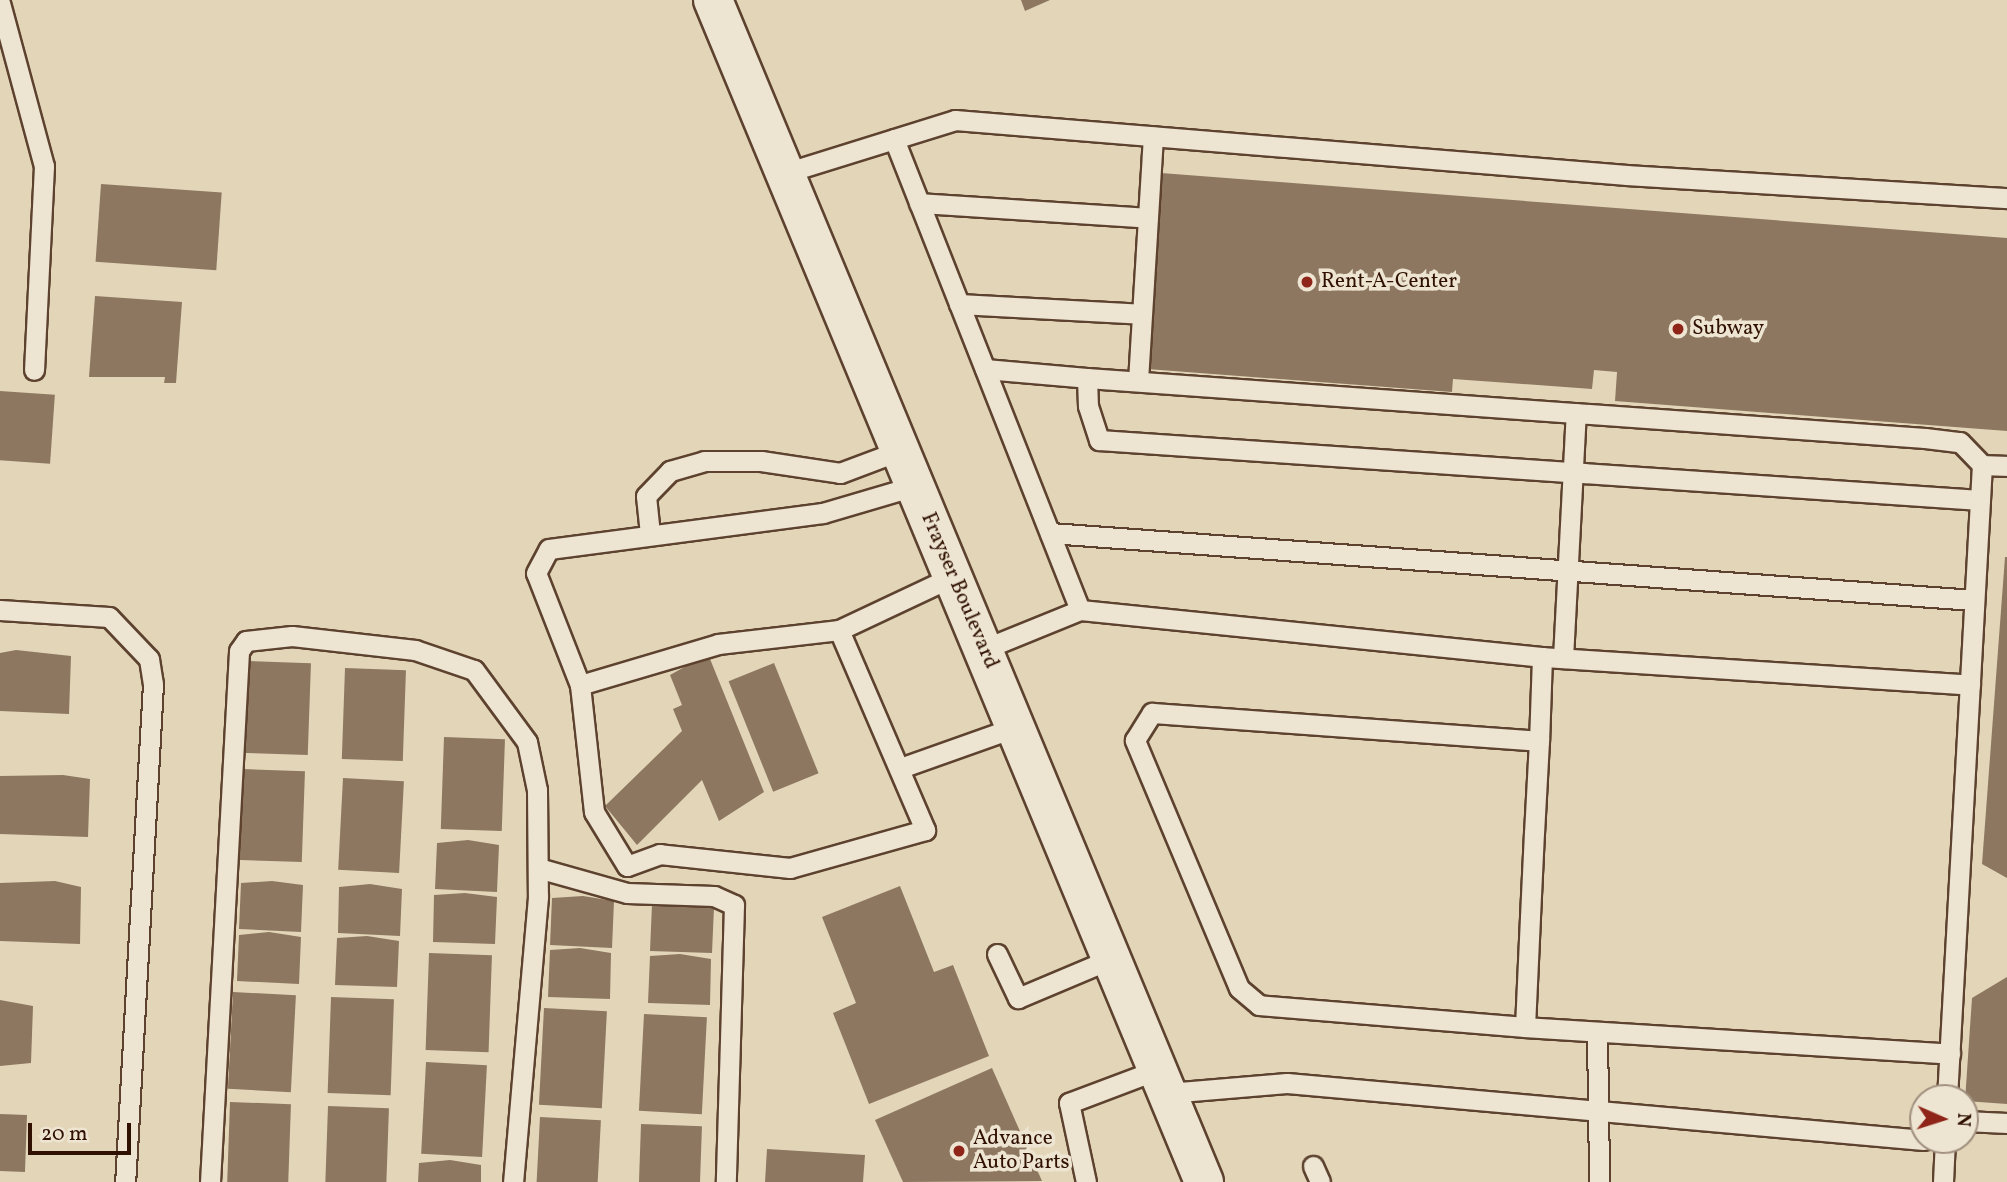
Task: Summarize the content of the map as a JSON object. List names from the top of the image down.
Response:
{
  "streets": {
    "main road": ["Frayser Boulevard"]
  },
  "places": ["Rent-A-Center", "Subway", "Advance Auto Parts"],
  "scale_bar": "20 m",
  "north": "right"
}
